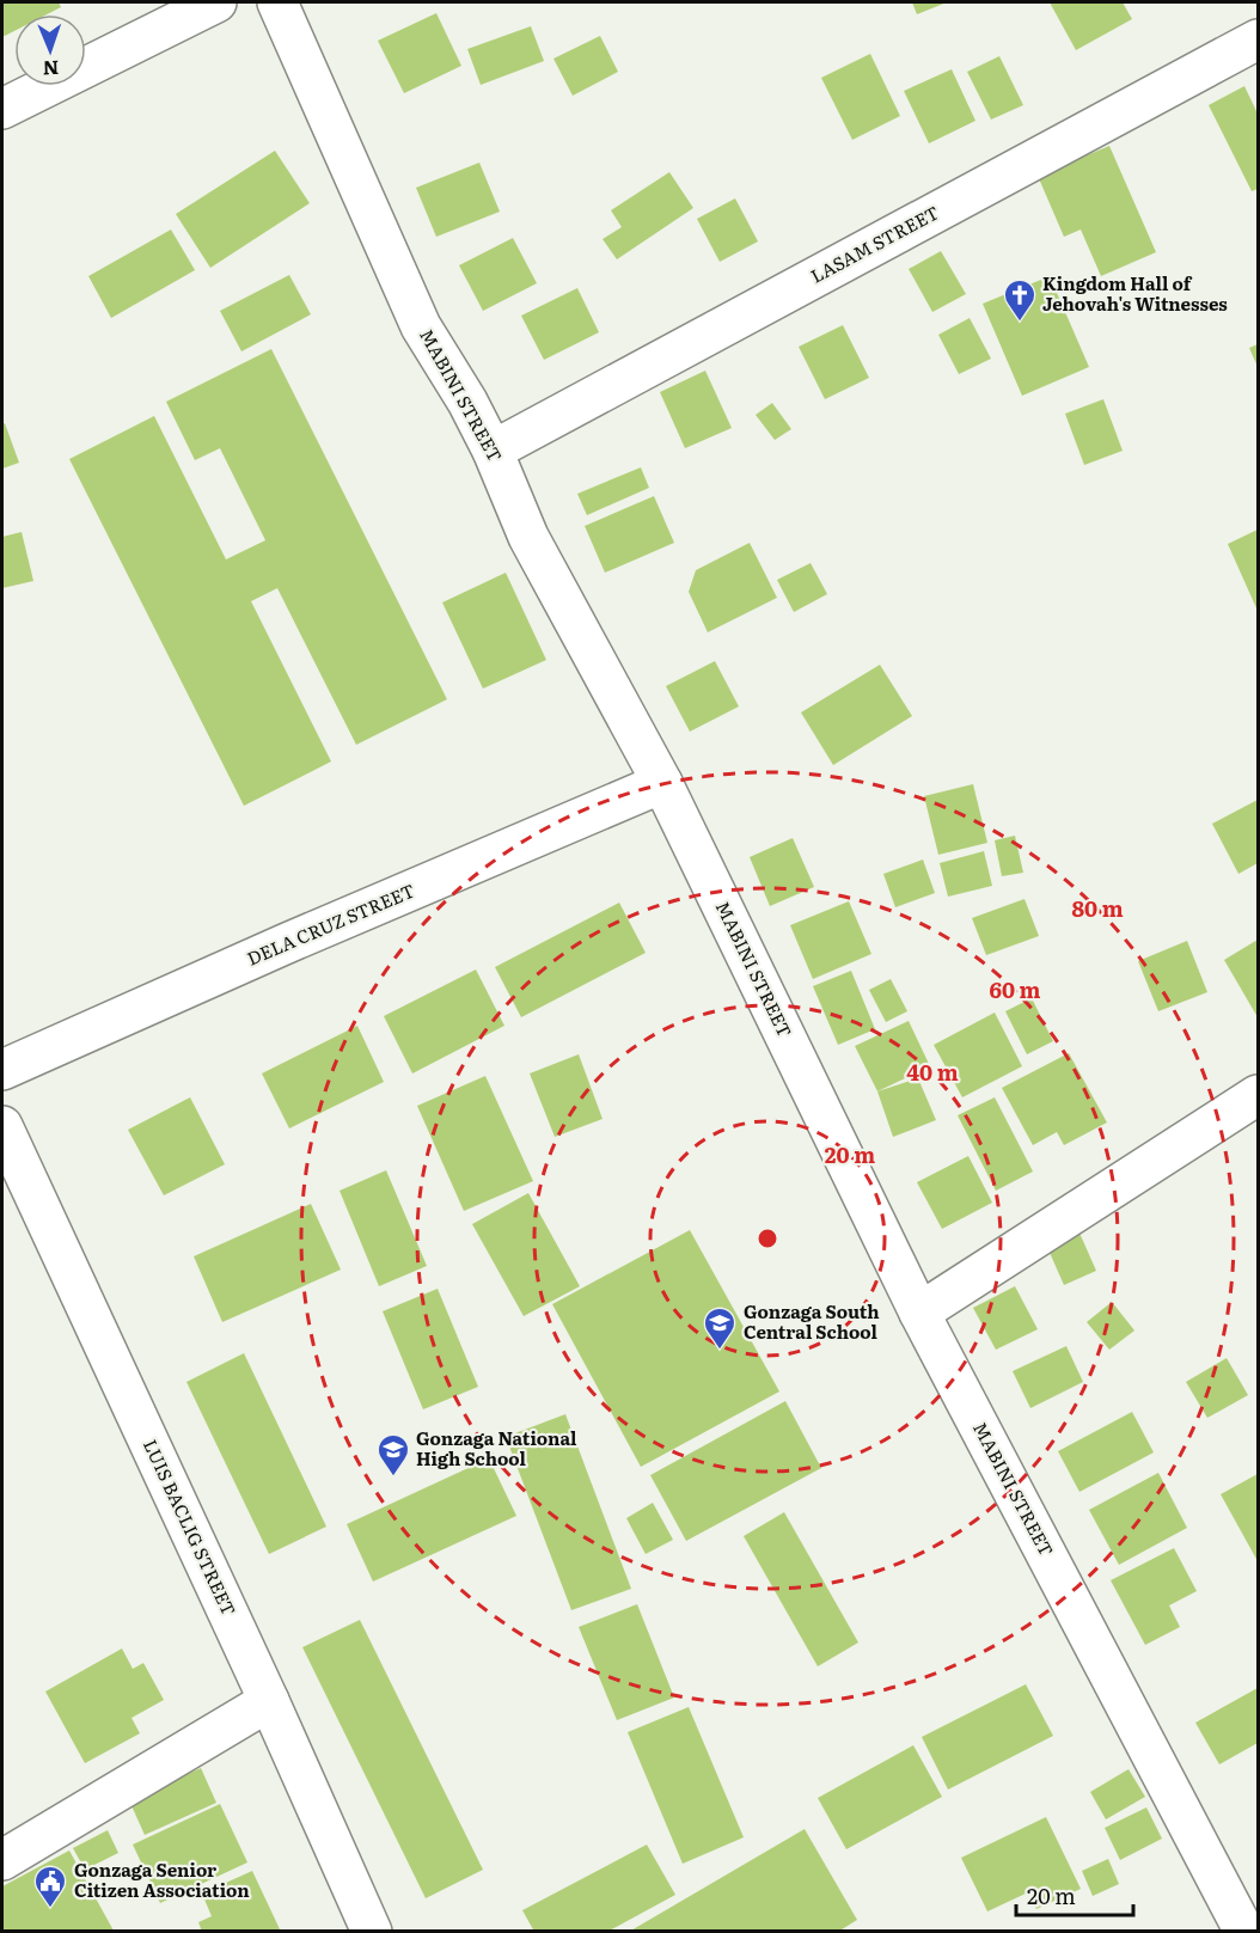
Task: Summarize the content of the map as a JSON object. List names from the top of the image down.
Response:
{
  "streets": {
    "street": [
      "LASAM STREET",
      "MABINI STREET",
      "DELA CRUZ STREET",
      "LUIS BACLIG STREET"
    ]
  },
  "crossings": [
    ["LASAM STREET", "MABINI STREET"],
    ["MABINI STREET", "DELA CRUZ STREET"]
  ],
  "places": {
    "church": ["Kingdom Hall of Jehovah's Witnesses"],
    "school or university": ["Gonzaga South Central School", "Gonzaga National High School"],
    "public building": ["Gonzaga Senior Citizen Association"]
  },
  "scale_bar": "20 m",
  "north": "bottom",
  "rings": [
    "80 m",
    "60 m",
    "40 m",
    "20 m"
  ]
}
